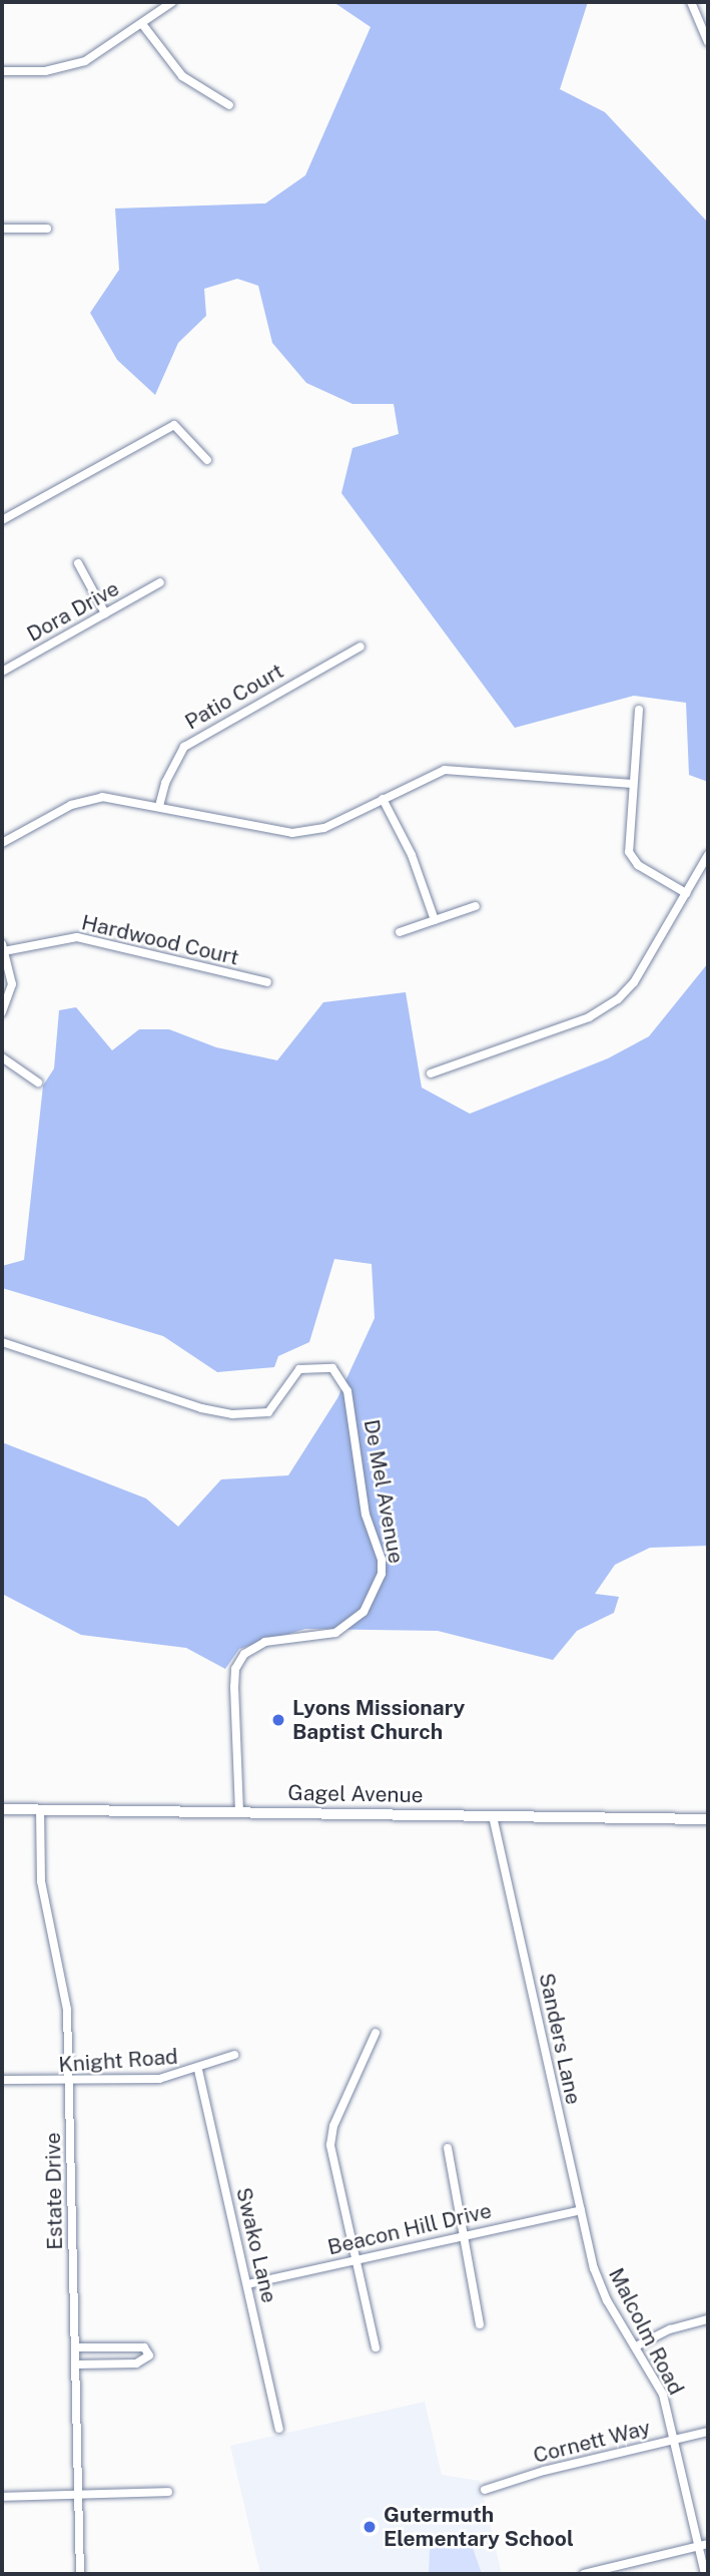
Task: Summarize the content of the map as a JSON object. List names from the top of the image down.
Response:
{
  "streets": {
    "street": [
      "Dora Drive",
      "Patio Court",
      "Hardwood Court",
      "De Mel Avenue",
      "Gagel Avenue",
      "Sanders Lane",
      "Knight Road",
      "Estate Drive",
      "Beacon Hill Drive",
      "Swako Lane",
      "Malcolm Road",
      "Cornett Way"
    ]
  },
  "crossings": [
    ["De Mel Avenue", "Gagel Avenue"],
    ["Gagel Avenue", "Sanders Lane"],
    ["Gagel Avenue", "Estate Drive"],
    ["Sanders Lane", "Beacon Hill Drive"],
    ["Sanders Lane", "Malcolm Road"],
    ["Knight Road", "Estate Drive"],
    ["Knight Road", "Swako Lane"],
    ["Beacon Hill Drive", "Swako Lane"],
    ["Malcolm Road", "Cornett Way"]
  ],
  "places": ["Lyons Missionary Baptist Church", "Gutermuth Elementary School"]
}
